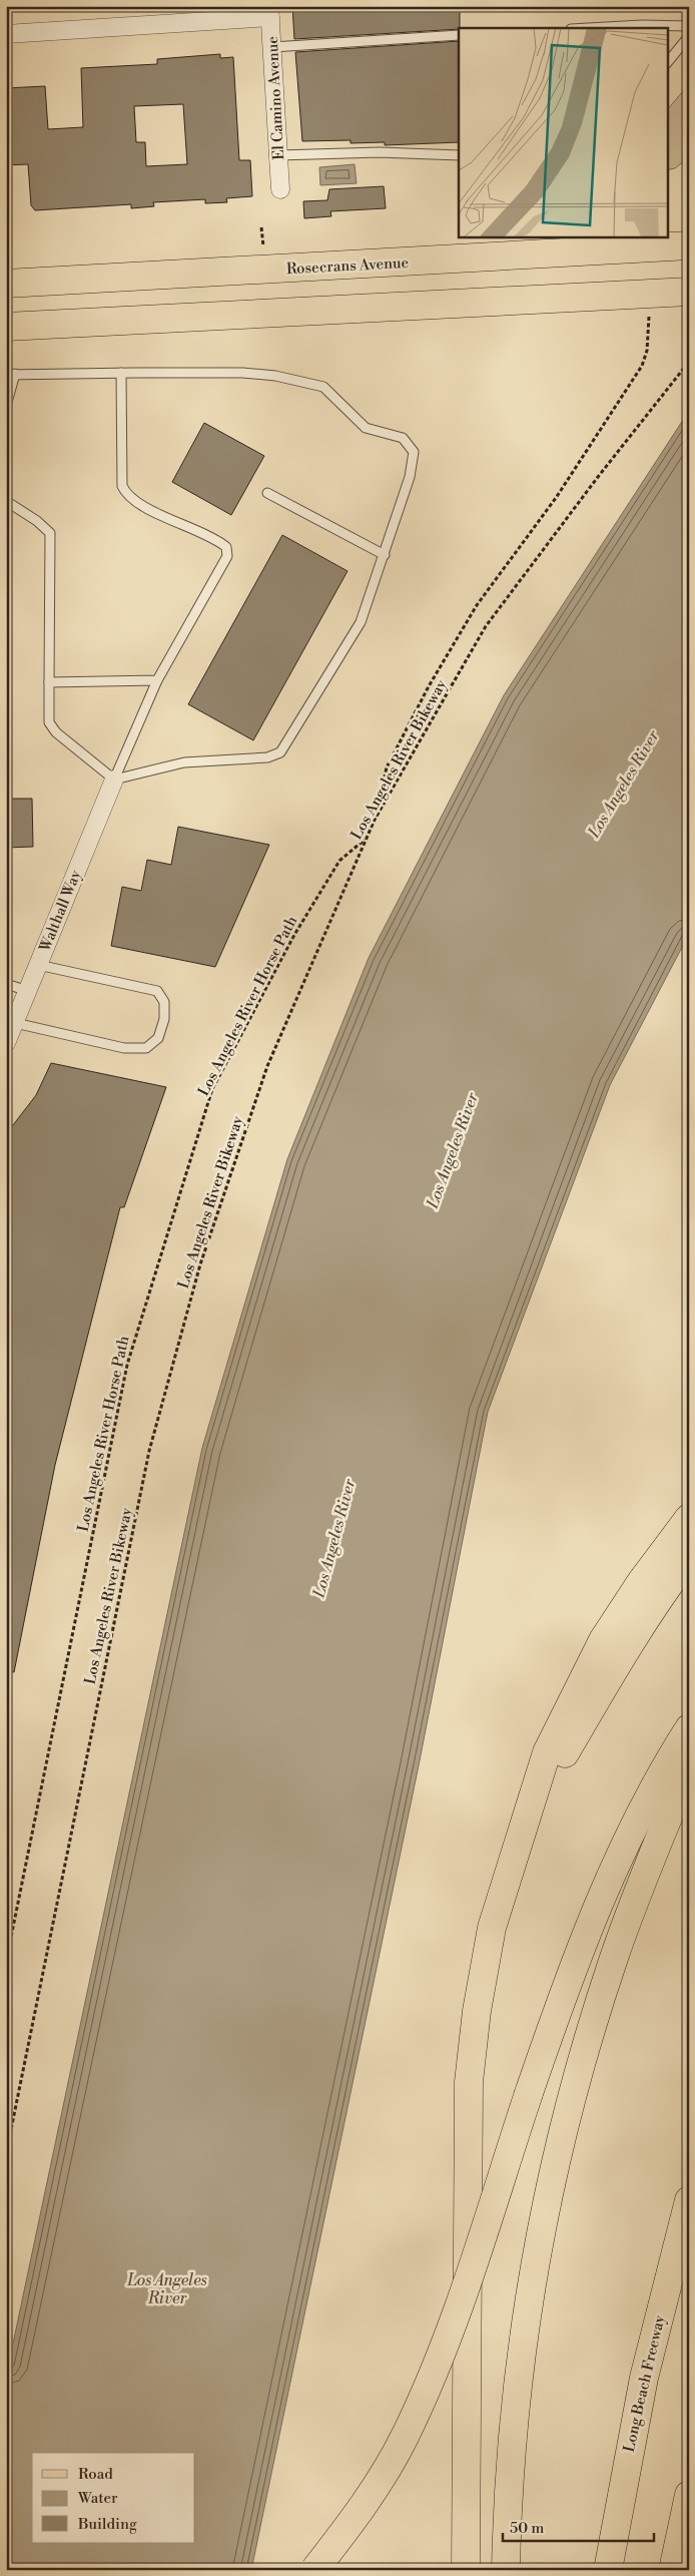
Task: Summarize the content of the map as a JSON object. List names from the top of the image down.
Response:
{
  "streets": {
    "main road": ["Rosecrans Avenue", "Long Beach Freeway"],
    "street": ["El Camino Avenue", "Walthall Way"],
    "path": ["Los Angeles River Bikeway", "Los Angeles River Horse Path"]
  },
  "crossings": [
    ["Los Angeles River Bikeway", "Los Angeles River Horse Path"]
  ],
  "water": ["Los Angeles River"],
  "legend": ["Road", "Water", "Building"],
  "scale_bar": "50 m"
}
